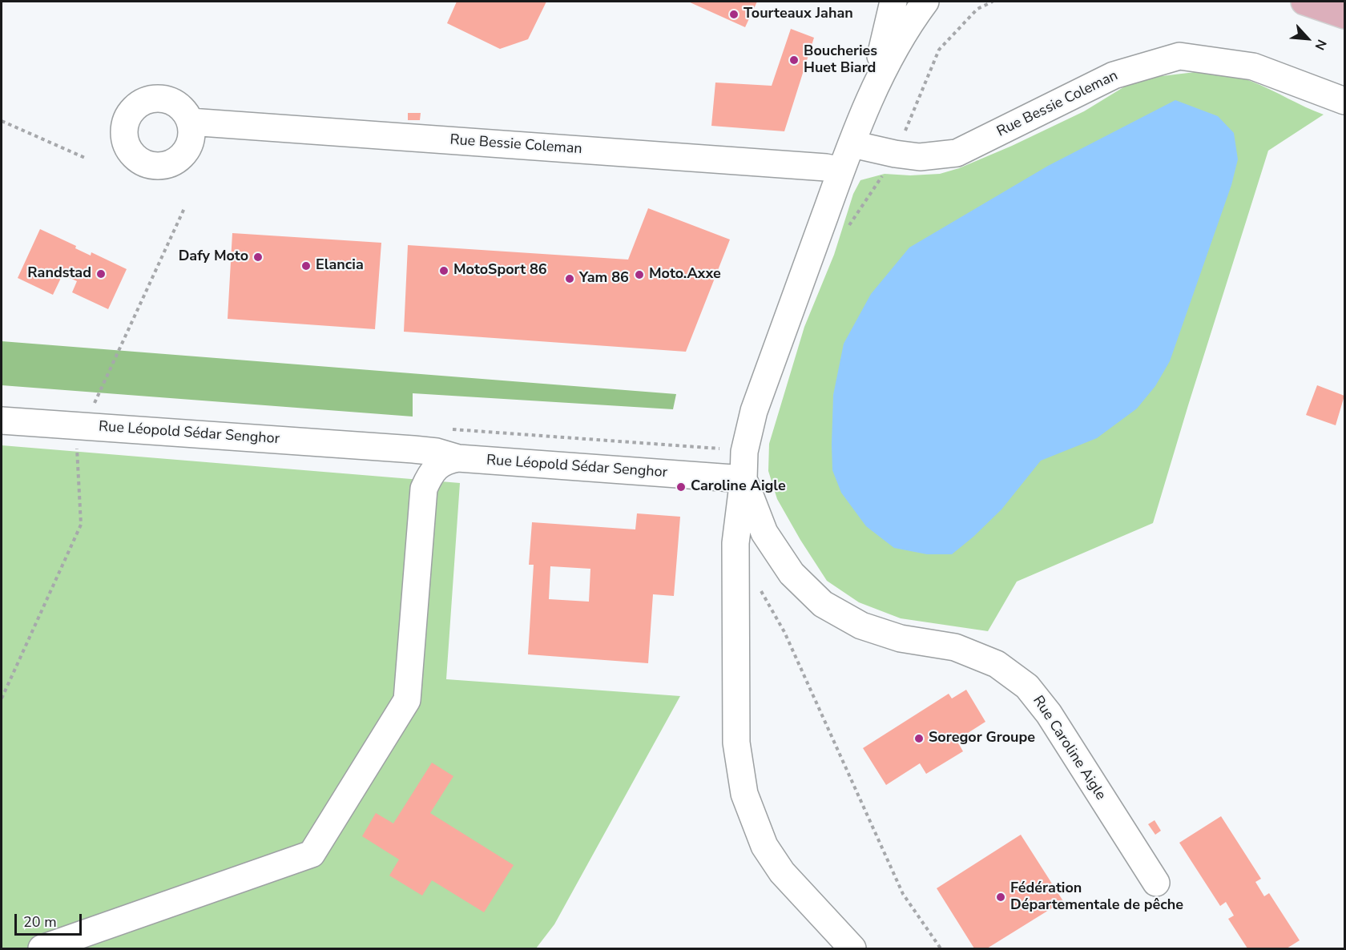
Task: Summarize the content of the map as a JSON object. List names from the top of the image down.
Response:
{
  "streets": {
    "street": ["Rue Bessie Coleman", "Rue Léopold Sédar Senghor", "Rue Caroline Aigle"]
  },
  "crossings": [
    ["Rue Léopold Sédar Senghor", "Rue Caroline Aigle"]
  ],
  "places": [
    "Tourteaux Jahan",
    "Boucheries Huet Biard",
    "Dafy Moto",
    "Elancia",
    "MotoSport 86",
    "Randstad",
    "Moto.Axxe",
    "Yam 86",
    "Caroline Aigle",
    "Soregor Groupe",
    "Fédération Départementale de pêche"
  ],
  "scale_bar": "20 m",
  "north": "bottom right"
}
